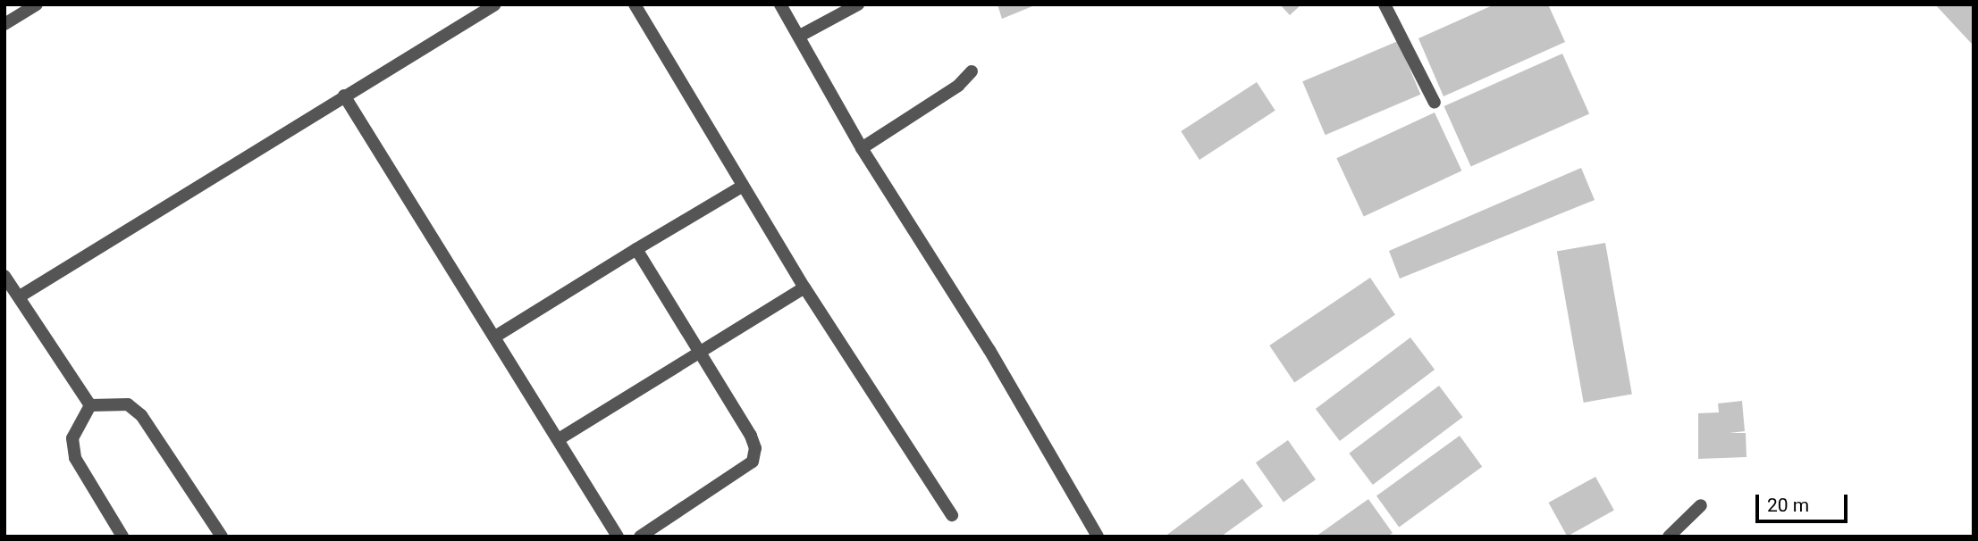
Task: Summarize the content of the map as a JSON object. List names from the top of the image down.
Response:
{
  "scale_bar": "20 m"
}
